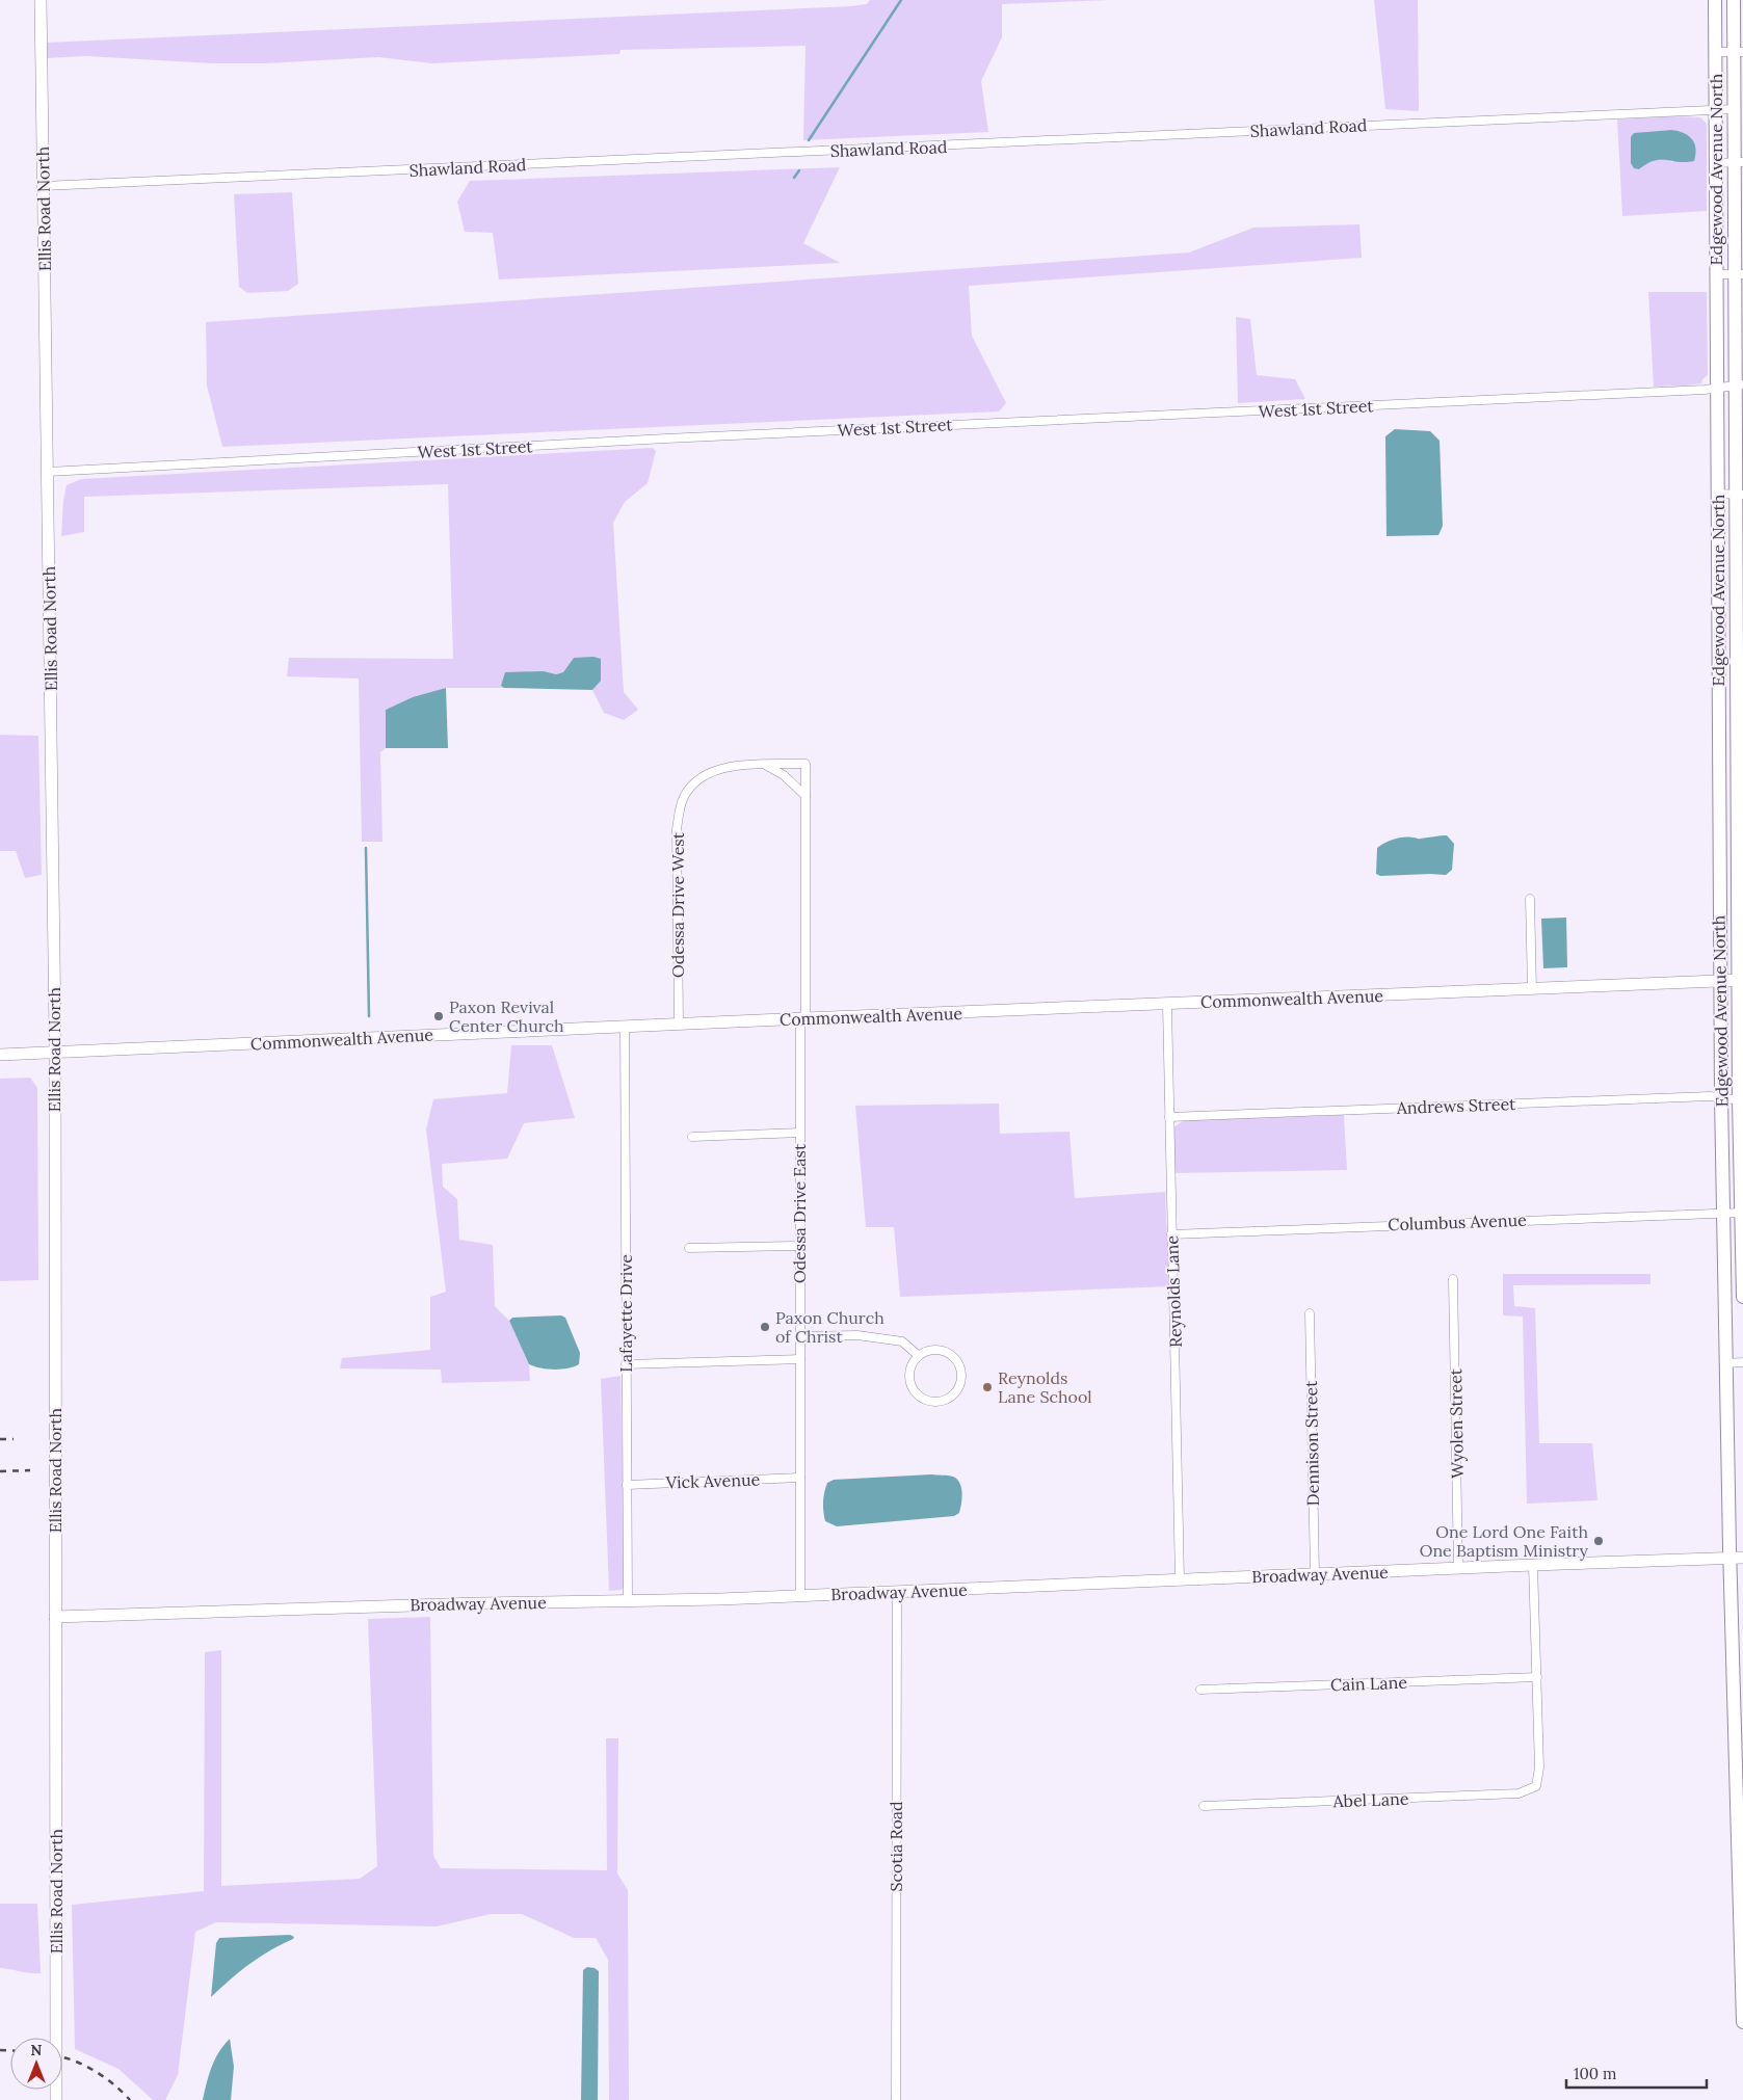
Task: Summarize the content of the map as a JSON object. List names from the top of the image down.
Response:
{
  "streets": {
    "main road": ["Edgewood Avenue North"],
    "street": [
      "Shawland Road",
      "Ellis Road North",
      "West 1st Street",
      "Odessa Drive West",
      "Commonwealth Avenue",
      "Andrews Street",
      "Odessa Drive East",
      "Columbus Avenue",
      "Reynolds Lane",
      "Lafayette Drive",
      "Wyolen Street",
      "Dennison Street",
      "Vick Avenue",
      "Broadway Avenue",
      "Cain Lane",
      "Abel Lane",
      "Scotia Road"
    ]
  },
  "crossings": [
    ["Shawland Road", "Edgewood Avenue North"],
    ["Shawland Road", "Ellis Road North"],
    ["Edgewood Avenue North", "West 1st Street"],
    ["Edgewood Avenue North", "Commonwealth Avenue"],
    ["Edgewood Avenue North", "Andrews Street"],
    ["Edgewood Avenue North", "Columbus Avenue"],
    ["Edgewood Avenue North", "Broadway Avenue"],
    ["Ellis Road North", "West 1st Street"],
    ["Ellis Road North", "Commonwealth Avenue"],
    ["Ellis Road North", "Broadway Avenue"],
    ["Odessa Drive West", "Commonwealth Avenue"],
    ["Odessa Drive West", "Odessa Drive East"],
    ["Commonwealth Avenue", "Odessa Drive East"],
    ["Commonwealth Avenue", "Reynolds Lane"],
    ["Commonwealth Avenue", "Lafayette Drive"],
    ["Andrews Street", "Reynolds Lane"],
    ["Odessa Drive East", "Vick Avenue"],
    ["Odessa Drive East", "Broadway Avenue"],
    ["Columbus Avenue", "Reynolds Lane"],
    ["Reynolds Lane", "Broadway Avenue"],
    ["Lafayette Drive", "Vick Avenue"],
    ["Lafayette Drive", "Broadway Avenue"],
    ["Wyolen Street", "Broadway Avenue"],
    ["Dennison Street", "Broadway Avenue"],
    ["Broadway Avenue", "Scotia Road"],
    ["Cain Lane", "Abel Lane"]
  ],
  "places": [
    "Paxon Revival Center Church",
    "Paxon Church of Christ",
    "Reynolds Lane School",
    "One Lord One Faith One Baptism Ministry"
  ],
  "scale_bar": "100 m",
  "north": "top"
}
